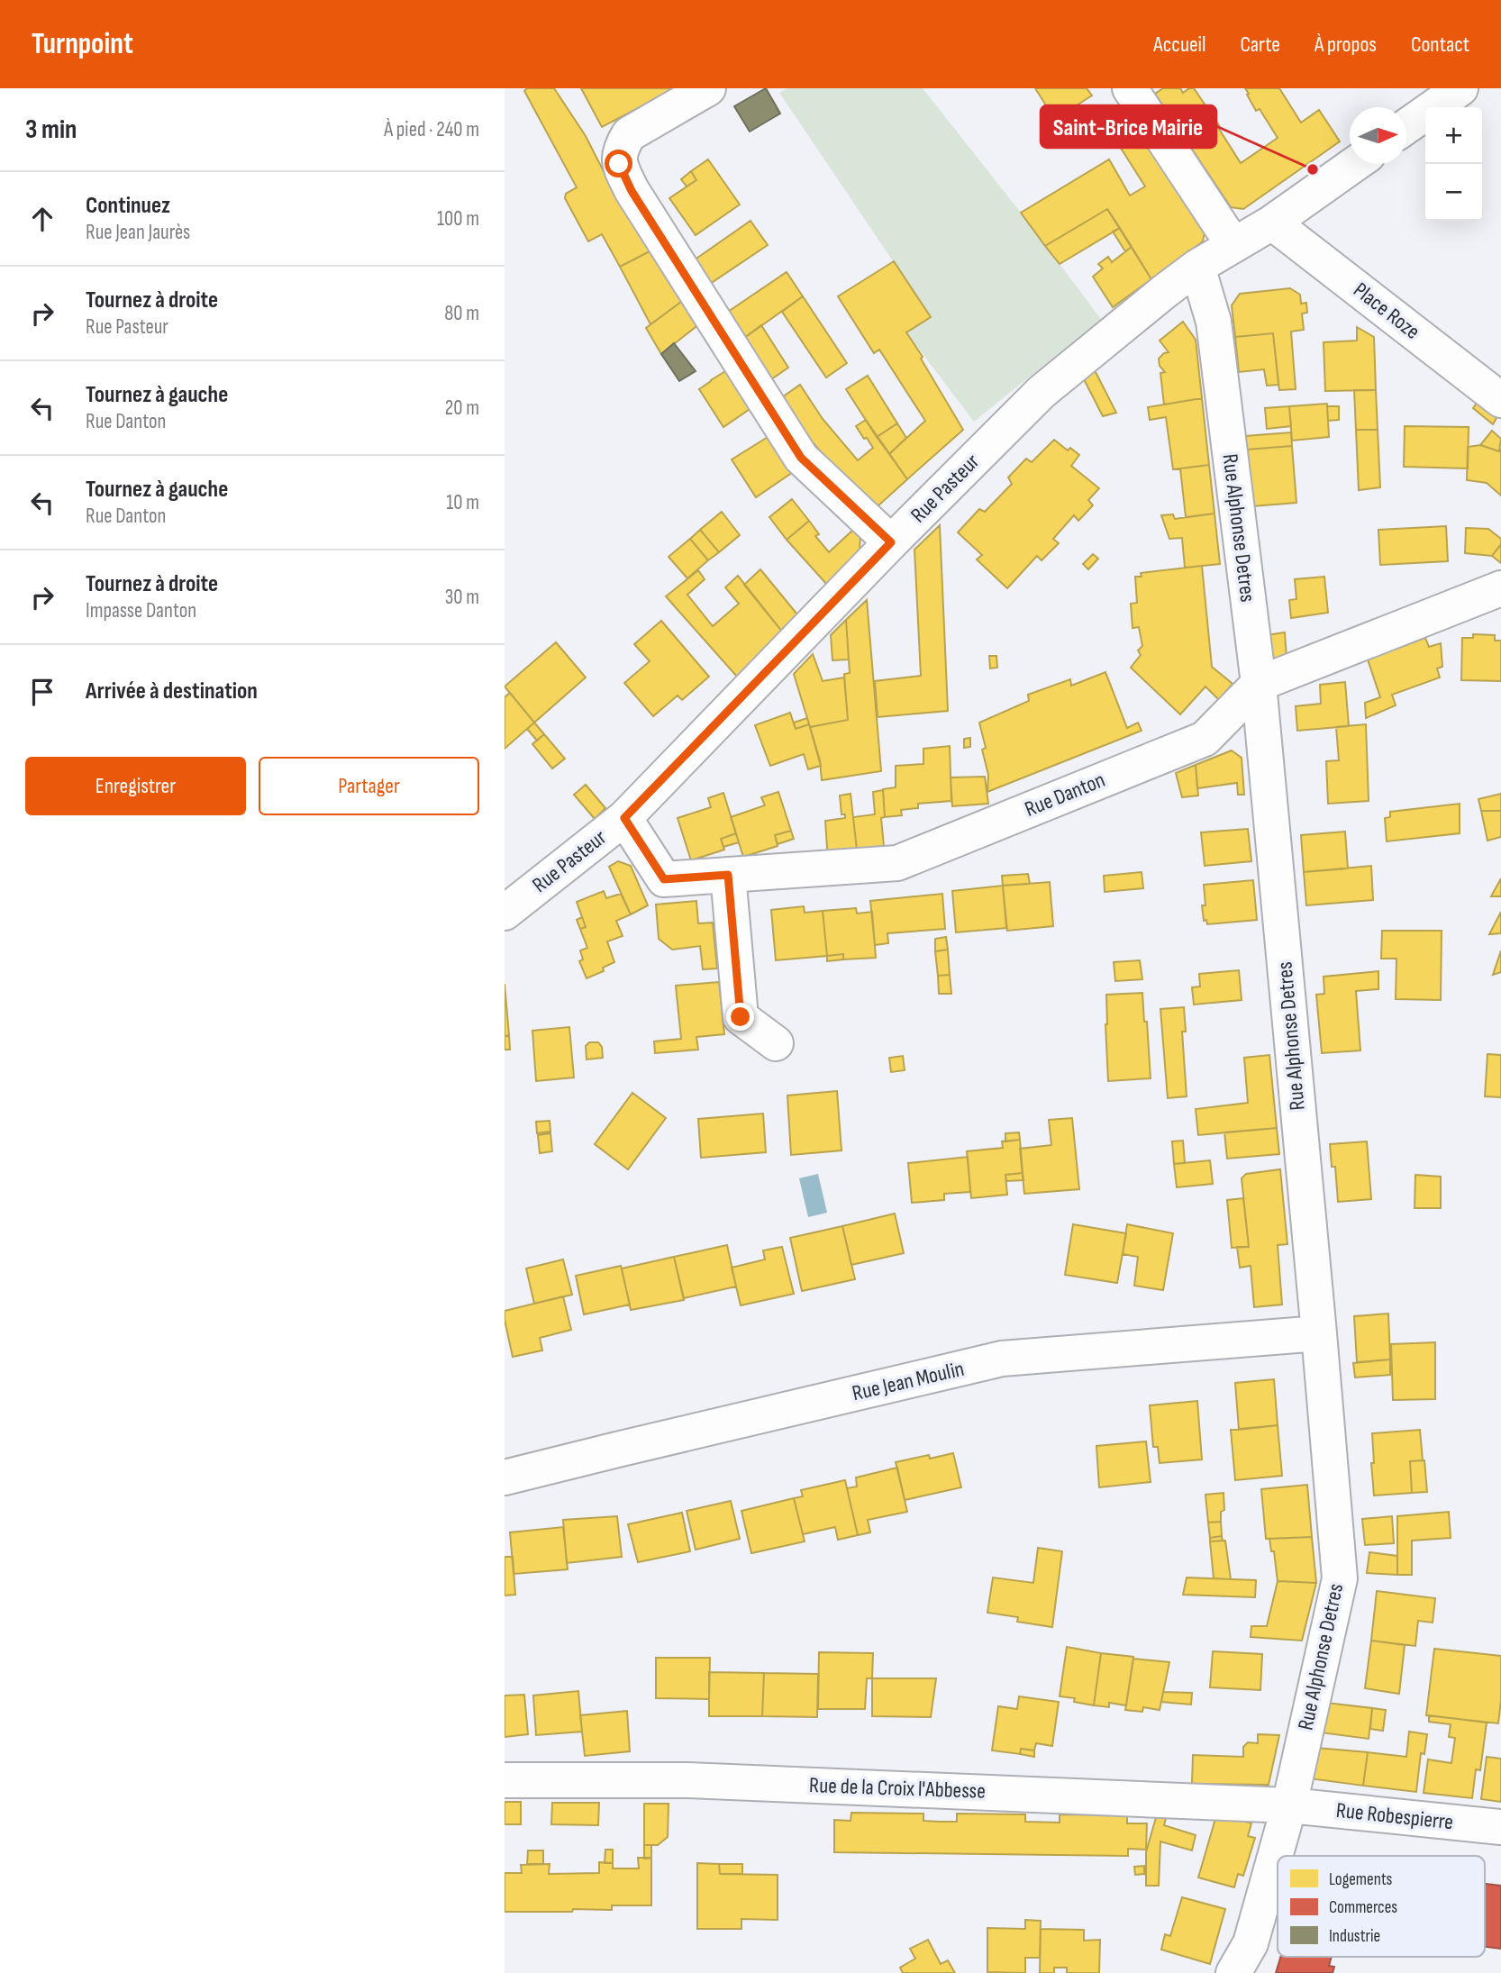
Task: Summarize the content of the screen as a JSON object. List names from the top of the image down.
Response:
{
  "streets": {
    "street": [
      "Place Roze",
      "Rue Pasteur",
      "Rue Alphonse Detres",
      "Rue Danton",
      "Rue Jean Moulin",
      "Rue de la Croix l'Abbesse",
      "Rue Robespierre"
    ]
  },
  "crossings": [
    ["Place Roze", "Rue Pasteur"],
    ["Rue Pasteur", "Rue Alphonse Detres"],
    ["Rue Pasteur", "Rue Danton"],
    ["Rue Alphonse Detres", "Rue Danton"],
    ["Rue Alphonse Detres", "Rue Jean Moulin"],
    ["Rue Alphonse Detres", "Rue de la Croix l'Abbesse"],
    ["Rue Alphonse Detres", "Rue Robespierre"],
    ["Rue de la Croix l'Abbesse", "Rue Robespierre"]
  ],
  "places": ["Saint-Brice Mairie"],
  "legend": ["Logements", "Commerces", "Industrie"],
  "north": "right",
  "page": {
    "header": "Turnpoint",
    "nav": [
      "Accueil",
      "Carte",
      "À propos",
      "Contact"
    ],
    "heading": ["3 min", "À pied · 240 m"],
    "map_buttons": ["+", "−"],
    "list": [
      ["Continuez", "Rue Jean Jaurès", "100 m"],
      ["Tournez à droite", "Rue Pasteur", "80 m"],
      ["Tournez à gauche", "Rue Danton", "20 m"],
      ["Tournez à gauche", "Rue Danton", "10 m"],
      ["Tournez à droite", "Impasse Danton", "30 m"],
      "Arrivée à destination"
    ],
    "buttons": ["Enregistrer", "Partager"]
  }
}
